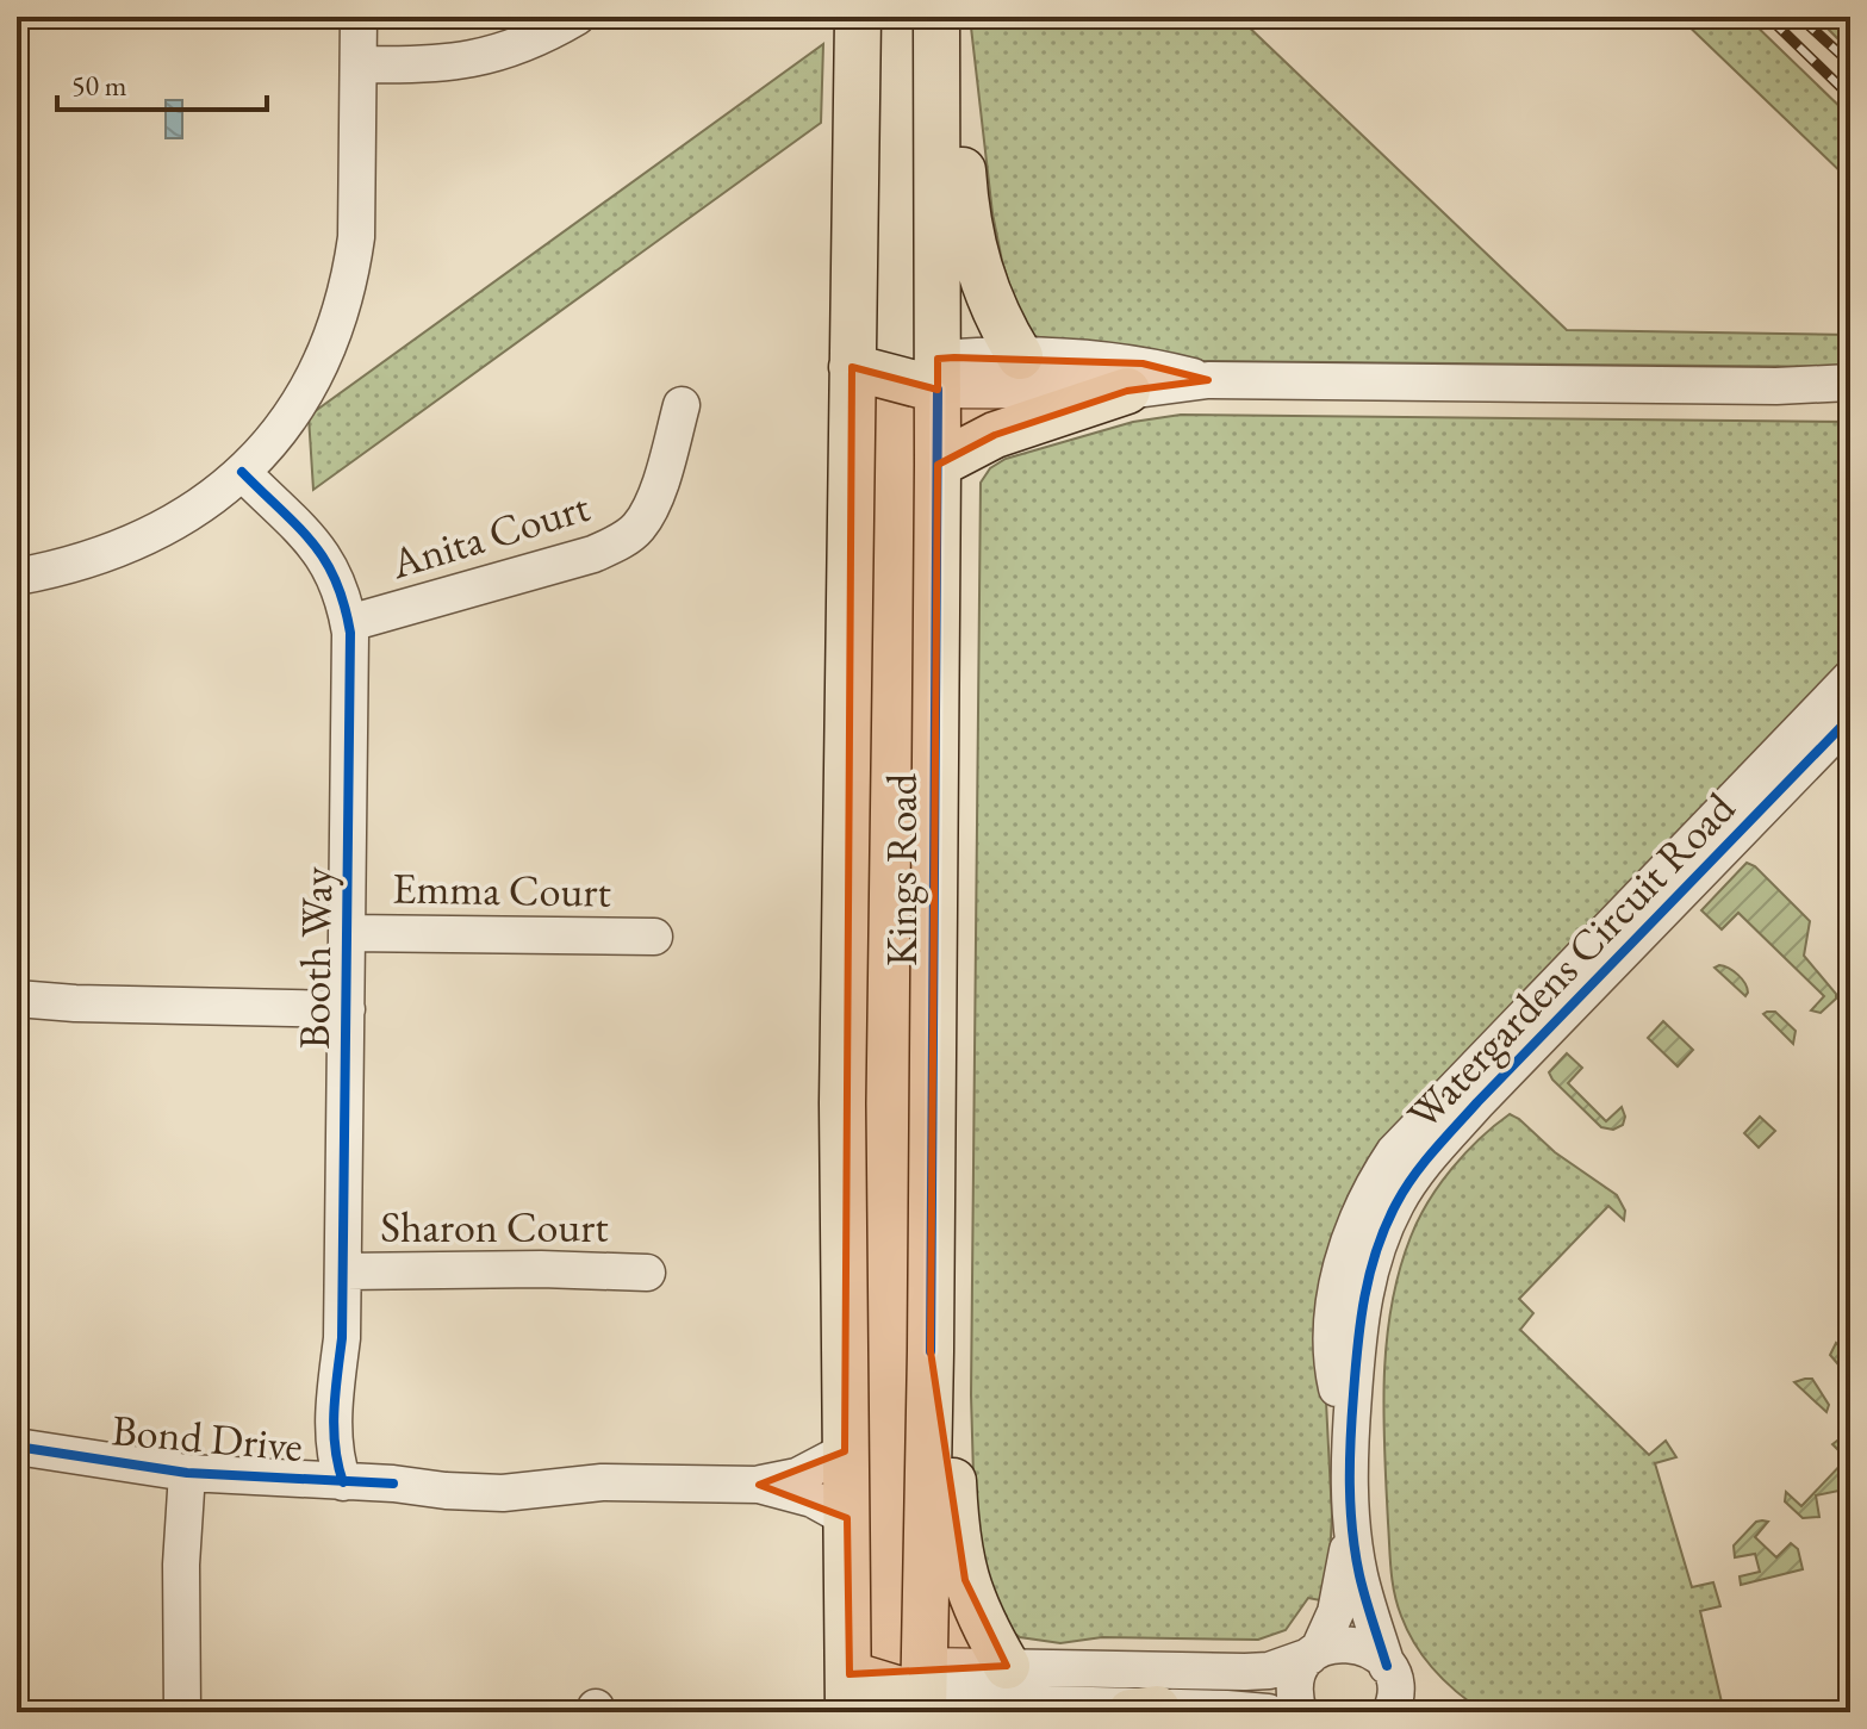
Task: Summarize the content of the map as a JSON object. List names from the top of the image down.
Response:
{
  "streets": {
    "main road": ["Kings Road"],
    "street": [
      "Anita Court",
      "Emma Court",
      "Booth Way",
      "Watergardens Circuit Road",
      "Sharon Court",
      "Bond Drive"
    ]
  },
  "crossings": [
    ["Anita Court", "Booth Way"],
    ["Emma Court", "Booth Way"],
    ["Booth Way", "Sharon Court"],
    ["Booth Way", "Bond Drive"]
  ],
  "scale_bar": "50 m"
}
